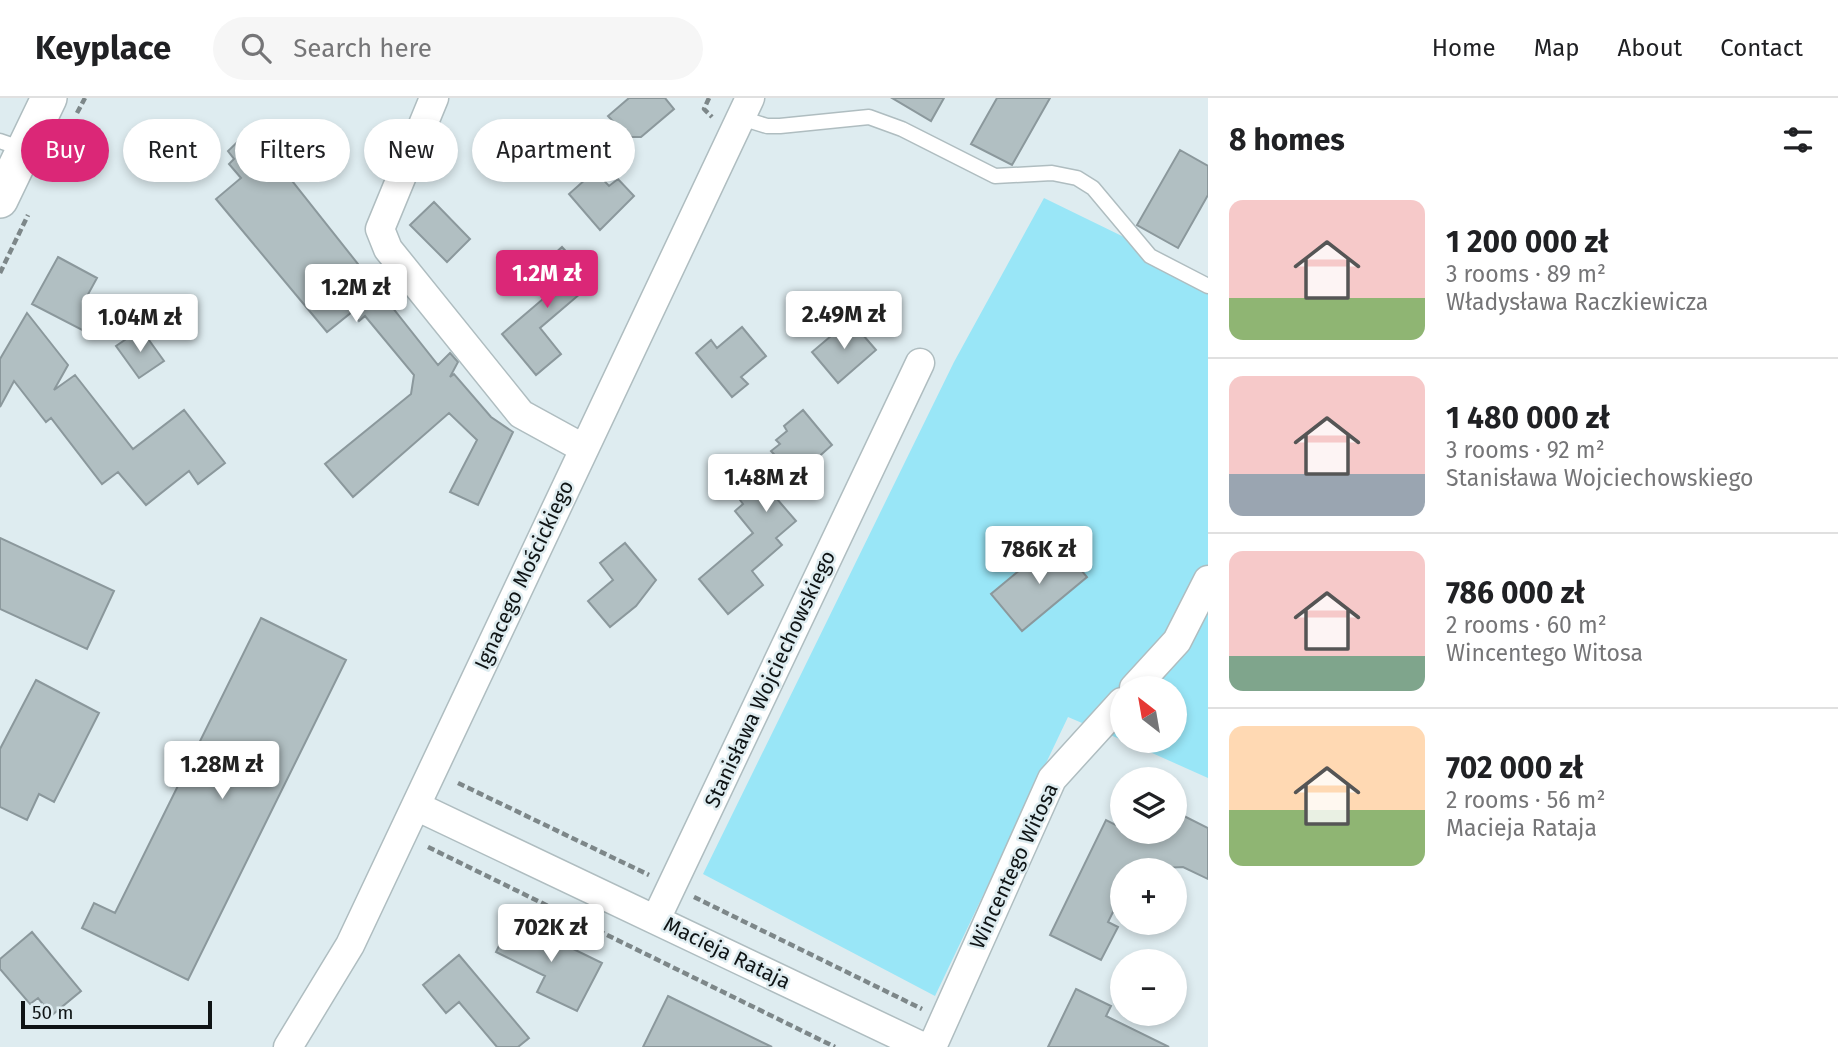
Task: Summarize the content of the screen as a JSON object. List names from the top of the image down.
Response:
{
  "streets": {
    "street": [
      "Ignacego Mościckiego",
      "Stanisława Wojciechowskiego",
      "Wincentego Witosa",
      "Macieja Rataja"
    ]
  },
  "crossings": [
    ["Ignacego Mościckiego", "Macieja Rataja"],
    ["Stanisława Wojciechowskiego", "Macieja Rataja"]
  ],
  "scale_bar": "50 m",
  "north": "top left",
  "page": {
    "header": "Keyplace",
    "search": "Search here",
    "nav": [
      "Home",
      "Map",
      "About",
      "Contact"
    ],
    "heading": "8 homes",
    "chip": [
      "Buy",
      "Rent",
      "Filters",
      "New",
      "Apartment"
    ],
    "list": [
      {
        "name": "1 200 000 zł",
        "note": "3 rooms · 89 m² · Władysława Raczkiewicza"
      },
      {
        "name": "1 480 000 zł",
        "note": "3 rooms · 92 m² · Stanisława Wojciechowskiego"
      },
      {
        "name": "786 000 zł",
        "note": "2 rooms · 60 m² · Wincentego Witosa"
      },
      {
        "name": "702 000 zł",
        "note": "2 rooms · 56 m² · Macieja Rataja"
      }
    ],
    "price": [
      "1.2M zł",
      "1.2M zł",
      "2.49M zł",
      "1.04M zł",
      "1.48M zł",
      "786K zł",
      "1.28M zł",
      "702K zł"
    ],
    "map_buttons": ["+", "−"],
    "scale": "50 m"
  }
}
